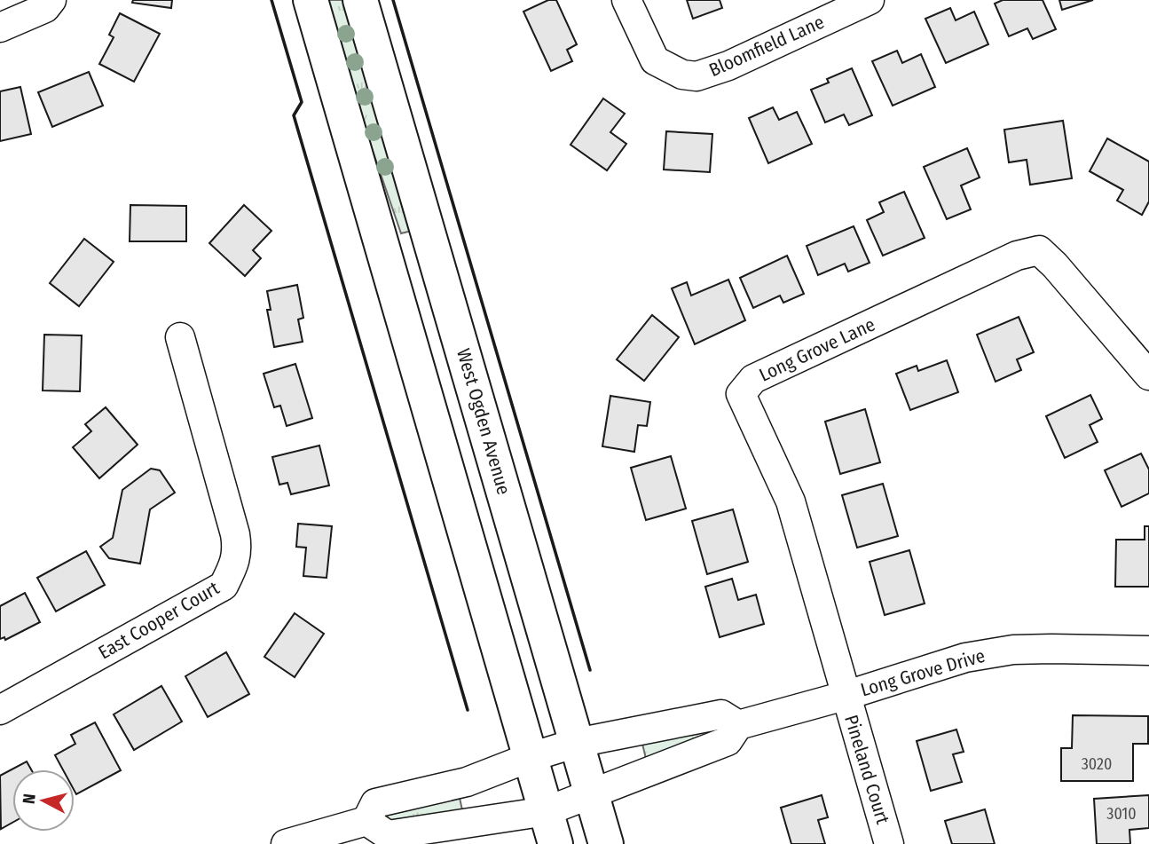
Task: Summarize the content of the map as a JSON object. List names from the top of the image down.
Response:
{
  "streets": {
    "main road": ["West Ogden Avenue"],
    "street": [
      "Bloomfield Lane",
      "Long Grove Lane",
      "East Cooper Court",
      "Long Grove Drive",
      "Pineland Court"
    ]
  },
  "crossings": [
    ["Long Grove Lane", "Long Grove Drive"],
    ["Long Grove Lane", "Pineland Court"],
    ["West Ogden Avenue", "Long Grove Drive"],
    ["Long Grove Drive", "Pineland Court"]
  ],
  "house_numbers": ["3020", "3010"],
  "north": "left"
}
